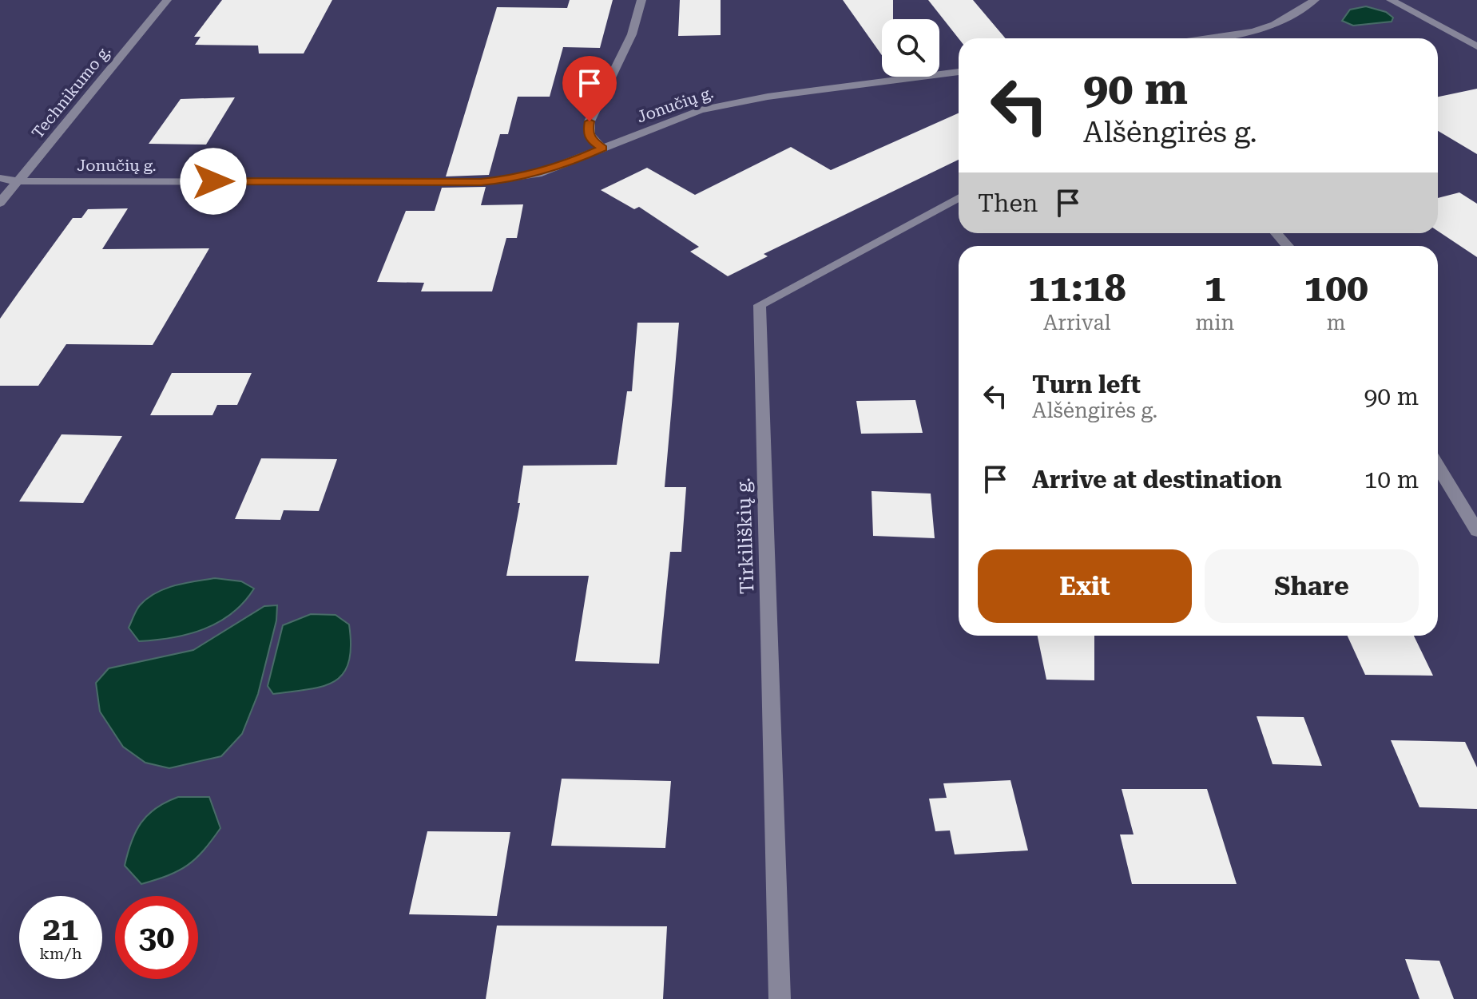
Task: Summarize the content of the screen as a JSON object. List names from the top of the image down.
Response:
{
  "streets": {
    "street": ["Technikumo g.", "Jonučių g.", "Tirkiliškių g."]
  },
  "crossings": [
    ["Technikumo g.", "Jonučių g."]
  ],
  "page": {
    "turn": ["90 m", "Alšėngirės g."],
    "then": "Then",
    "eta": [
      "11:18",
      "Arrival",
      "1",
      "min",
      "100",
      "m"
    ],
    "list": [
      {
        "name": "Turn left",
        "note": "Alšėngirės g.",
        "value": "90 m"
      },
      {
        "name": "Arrive at destination",
        "value": "10 m"
      }
    ],
    "buttons": ["Exit", "Share"],
    "speed": "21 km/h",
    "limit": "30"
  }
}
